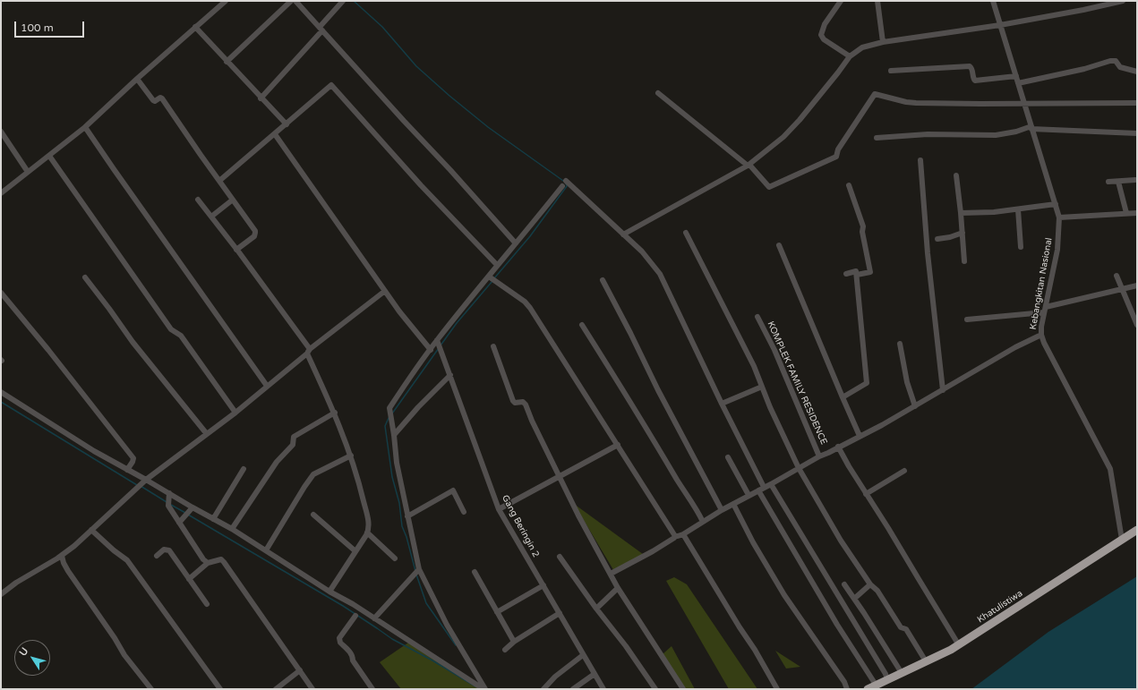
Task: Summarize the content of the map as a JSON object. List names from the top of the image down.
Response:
{
  "streets": {
    "highway": ["Khatulistiwa"],
    "street": ["Kebangkitan Nasional", "KOMPLEK FAMILY RESIDENCE", "Gang Beringin 2"]
  },
  "crossings": [
    ["Kebangkitan Nasional", "Khatulistiwa"]
  ],
  "scale_bar": "100 m",
  "north": "top left"
}
